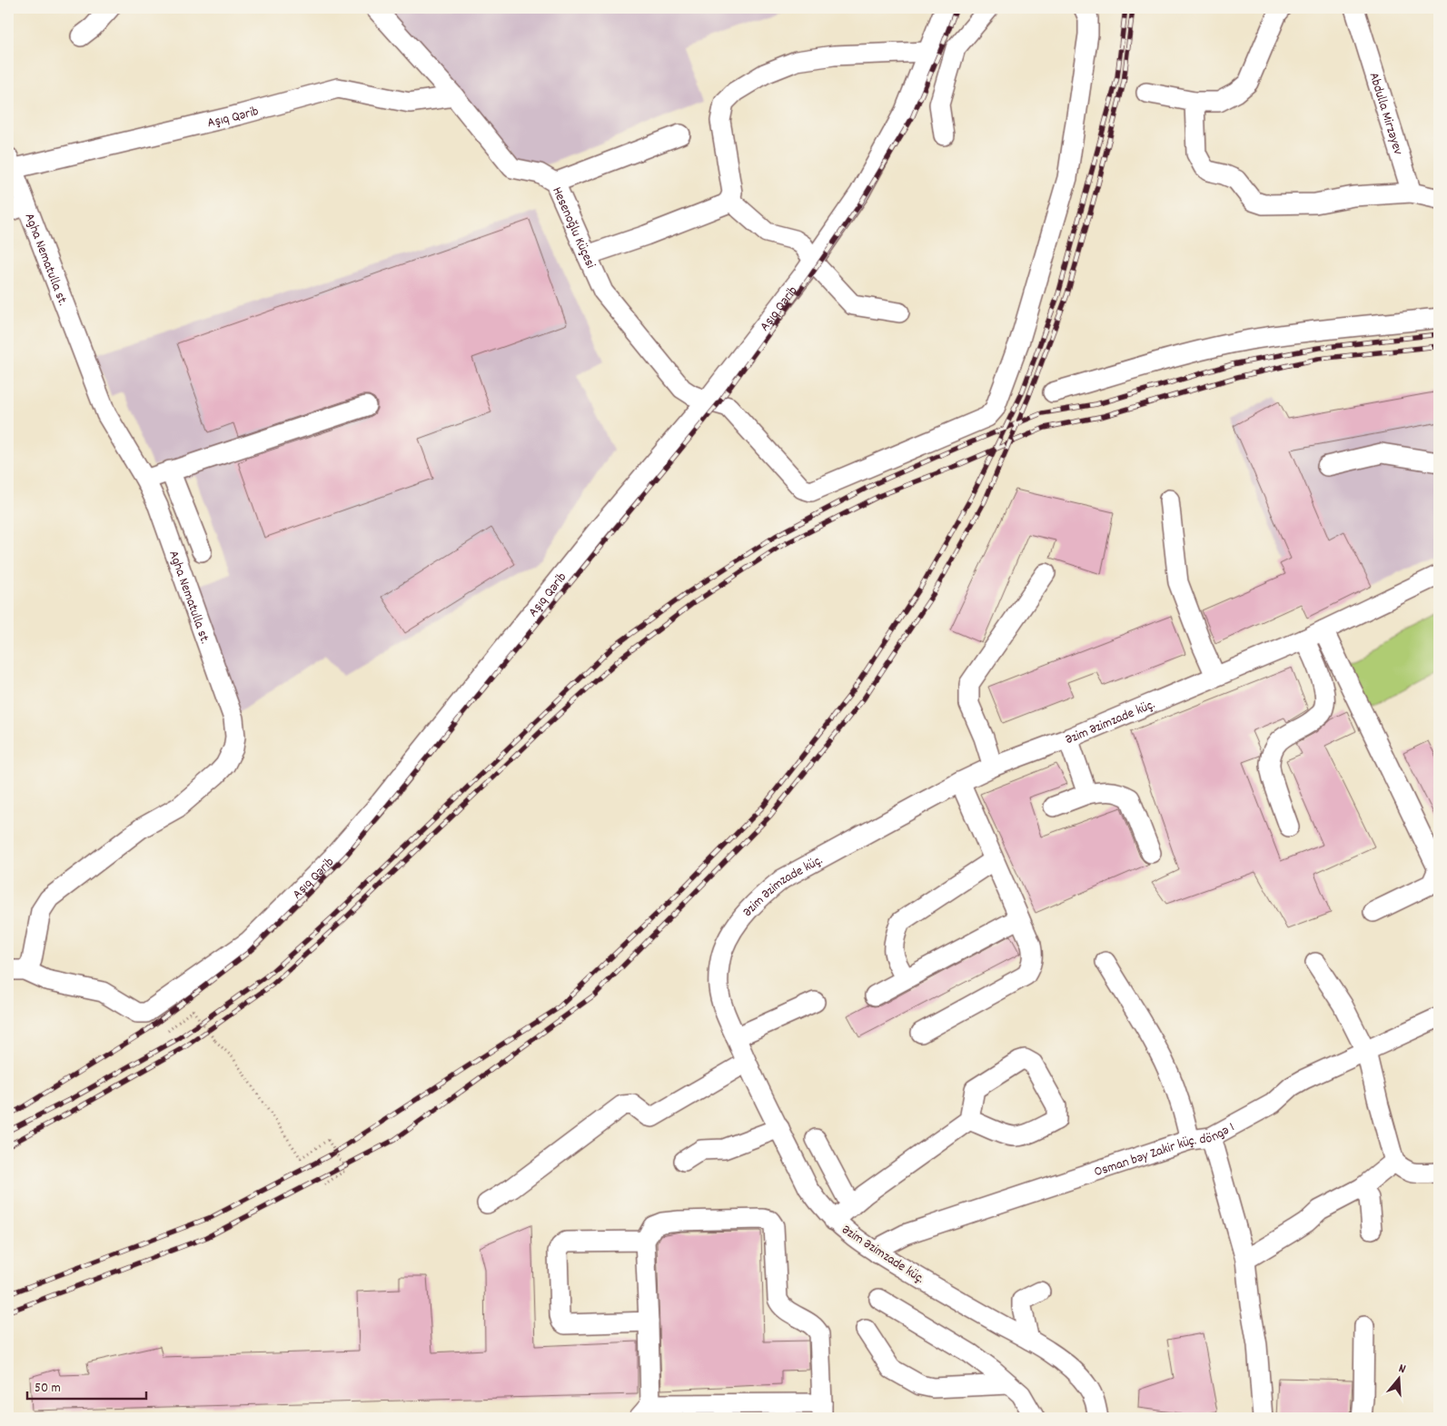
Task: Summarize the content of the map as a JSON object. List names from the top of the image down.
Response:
{
  "streets": {
    "street": [
      "Abdulla Mirzəyev",
      "Aşıq Qərib",
      "Hesenoğlu Küçesi",
      "Agha Nematulla st.",
      "Əzim Əzimzade küç.",
      "Osman bəy Zakir küç. döngə 1"
    ]
  },
  "crossings": [
    ["Aşıq Qərib", "Hesenoğlu Küçesi"],
    ["Aşıq Qərib", "Agha Nematulla st."],
    ["Əzim Əzimzade küç.", "Osman bəy Zakir küç. döngə 1"]
  ],
  "scale_bar": "50 m",
  "north": "top"
}
